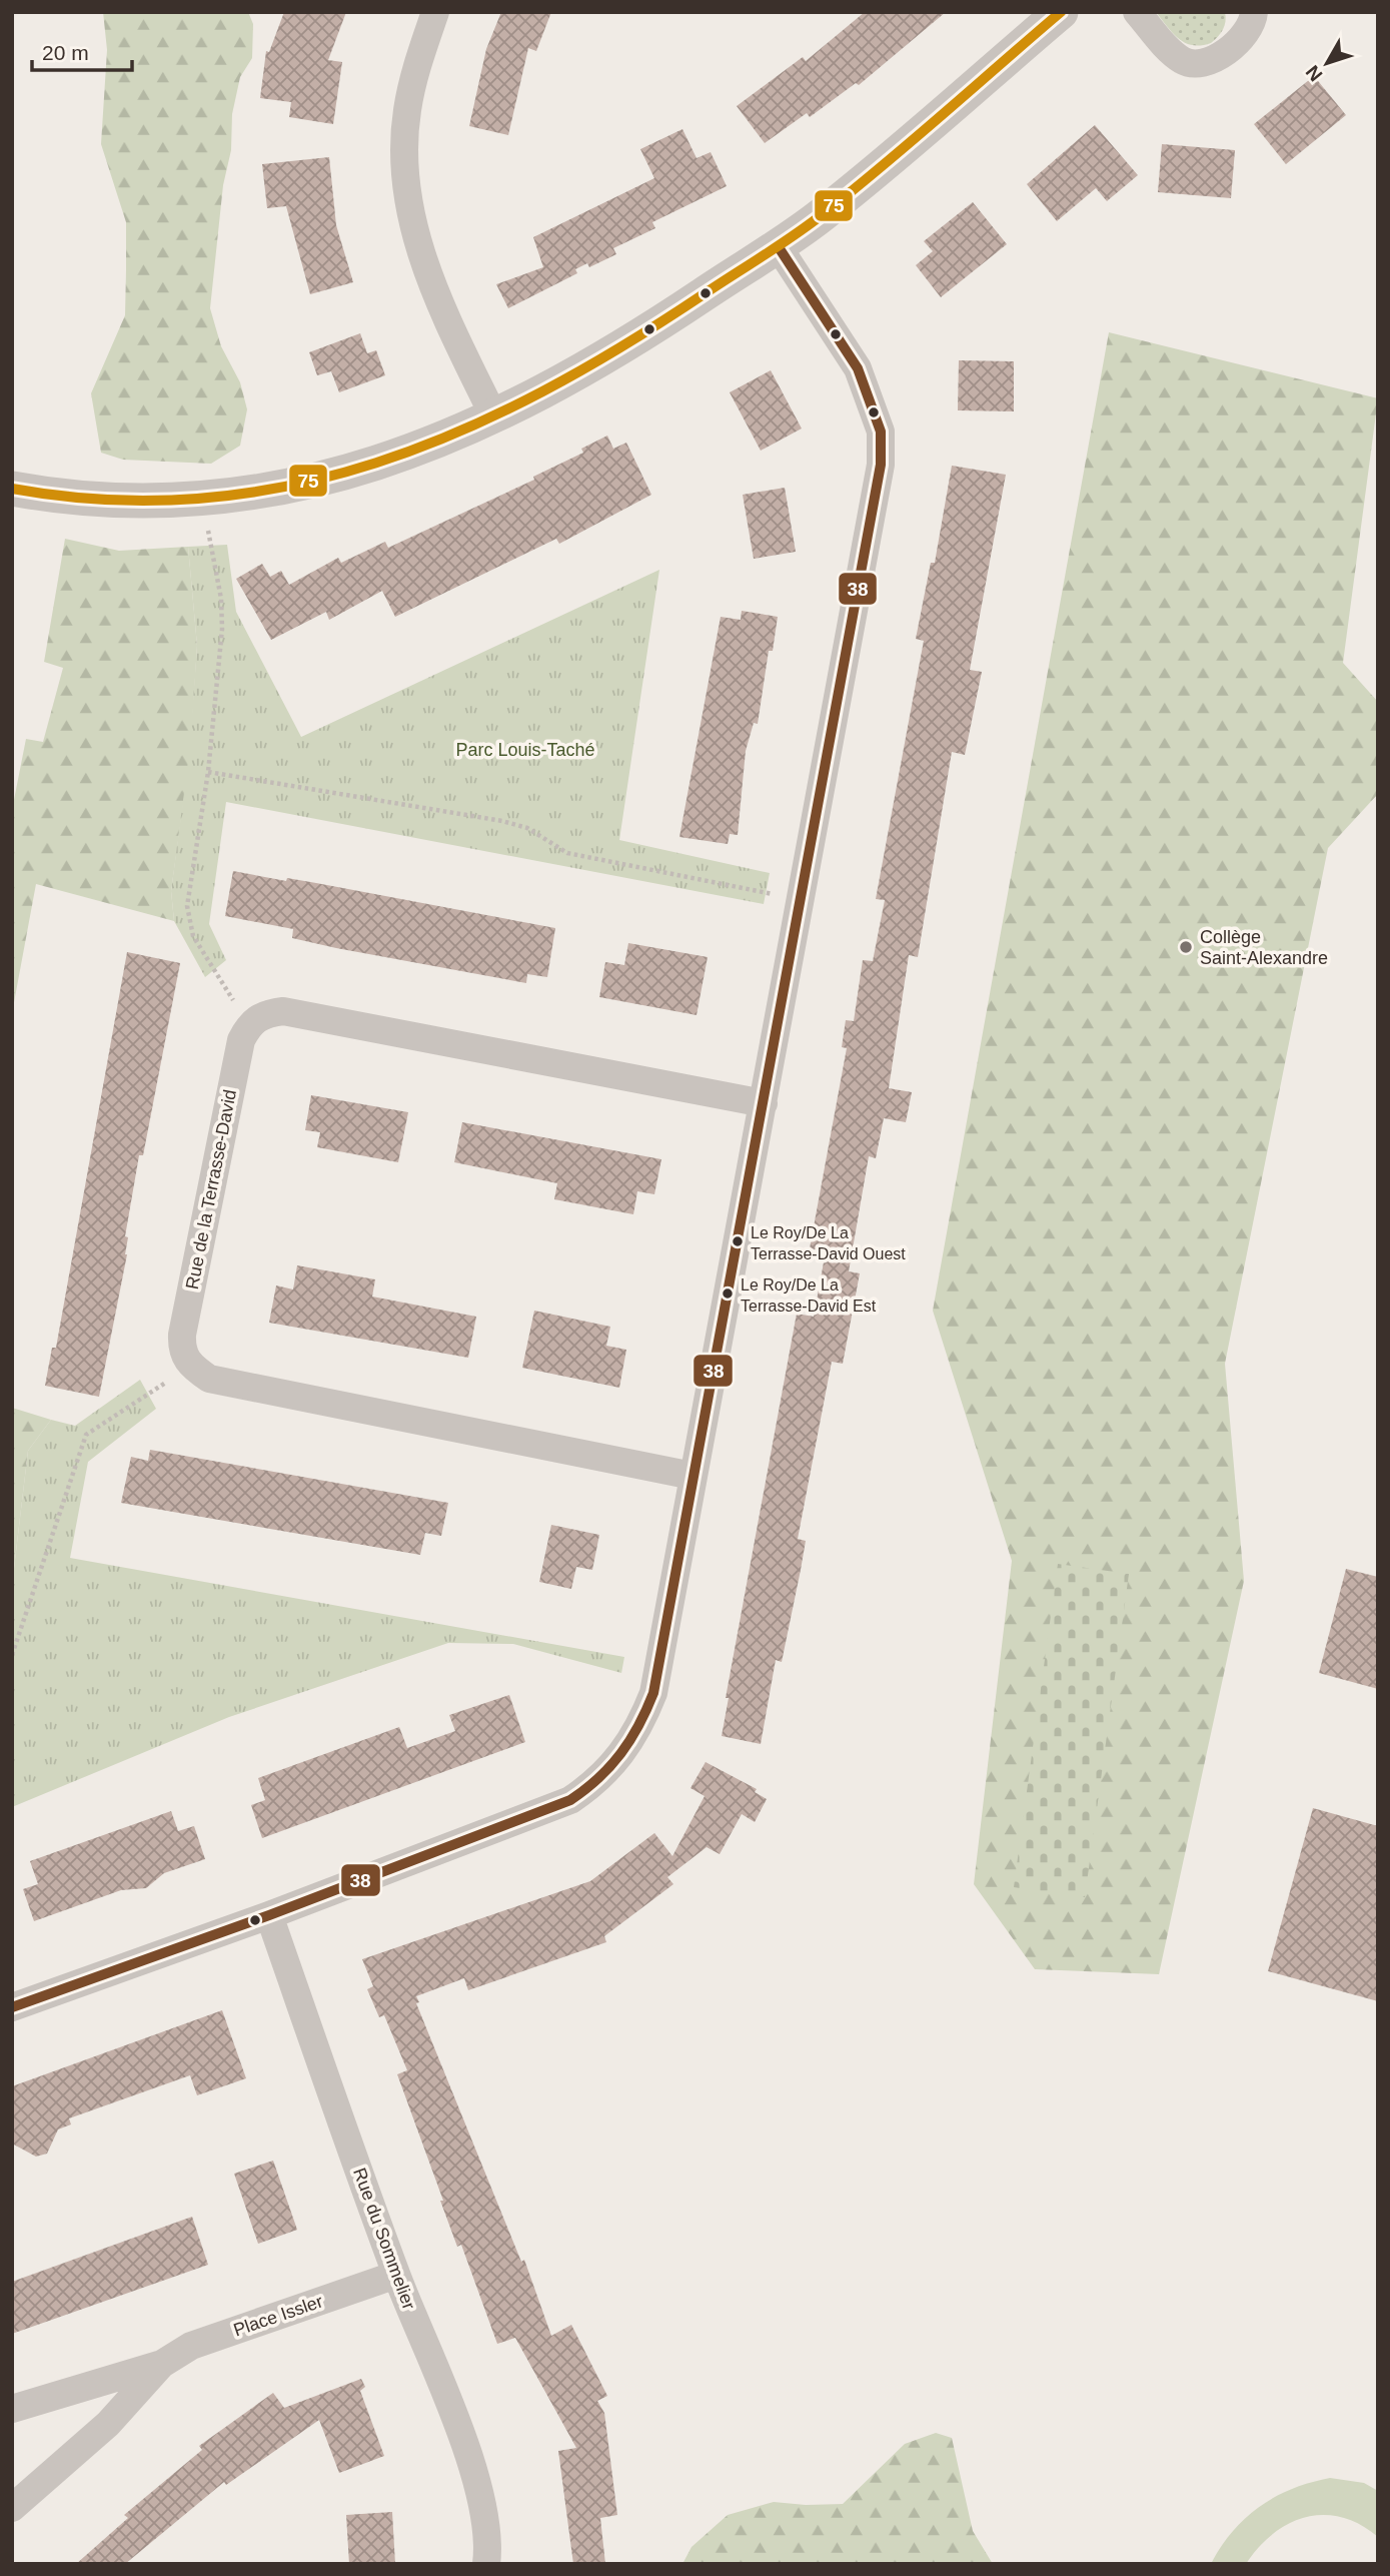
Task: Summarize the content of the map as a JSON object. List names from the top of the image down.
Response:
{
  "streets": {
    "street": ["Rue de la Terrasse-David", "Rue du Sommelier", "Place Issler"]
  },
  "crossings": [
    ["Rue du Sommelier", "Place Issler"]
  ],
  "parks": ["Parc Louis-Taché"],
  "places": ["Collège Saint-Alexandre", "Le Roy/De La Terrasse-David Ouest", "Le Roy/De La Terrasse-David Est"],
  "lines": ["transit line 75", "transit line 38"],
  "scale_bar": "20 m",
  "north": "bottom left"
}
